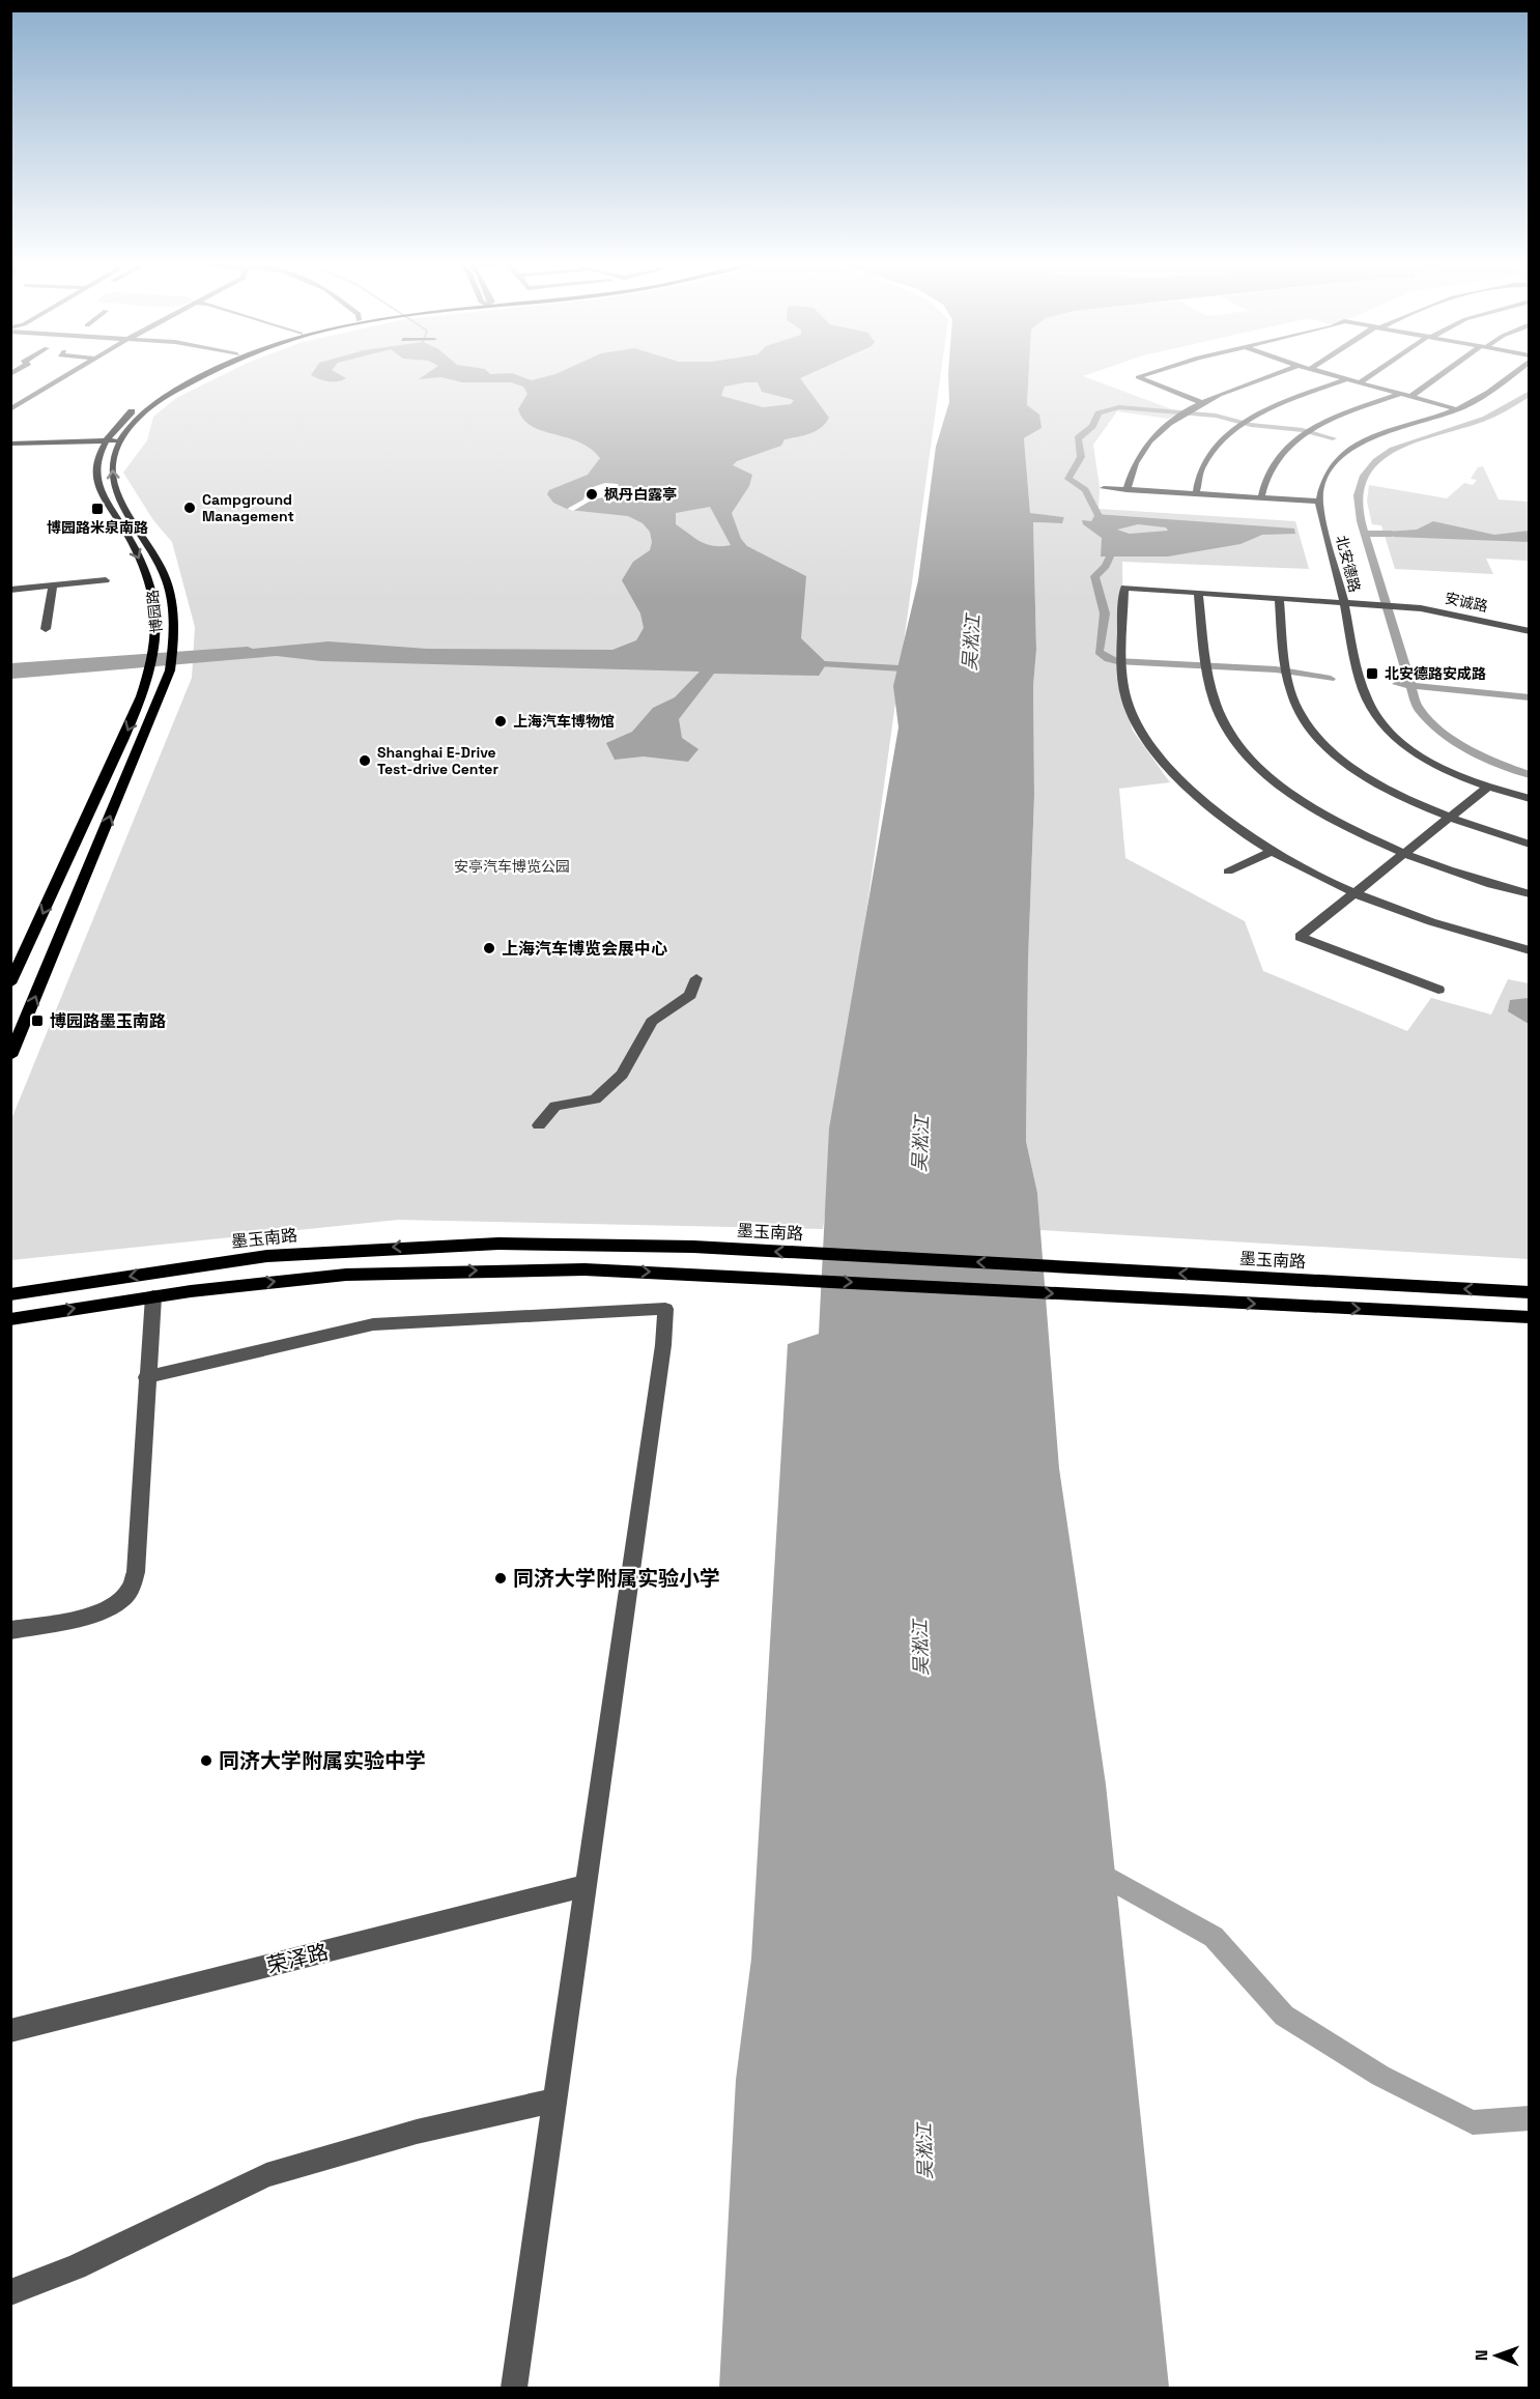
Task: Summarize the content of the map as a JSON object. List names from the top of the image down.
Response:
{
  "streets": {
    "main road": ["博园路", "墨玉南路"],
    "street": ["北安德路", "安诚路", "荣泽路"]
  },
  "crossings": [
    ["北安德路", "安诚路"]
  ],
  "water": ["吴淞江"],
  "parks": ["安亭汽车博览公园"],
  "places": {
    "other": [
      "枫丹白露亭",
      "Campground Management",
      "上海汽车博物馆",
      "Shanghai E-Drive Test-drive Center",
      "上海汽车博览会展中心",
      "同济大学附属实验小学",
      "同济大学附属实验中学"
    ],
    "transit": ["博园路米泉南路", "北安德路安成路", "博园路墨玉南路"]
  },
  "north": "left"
}
